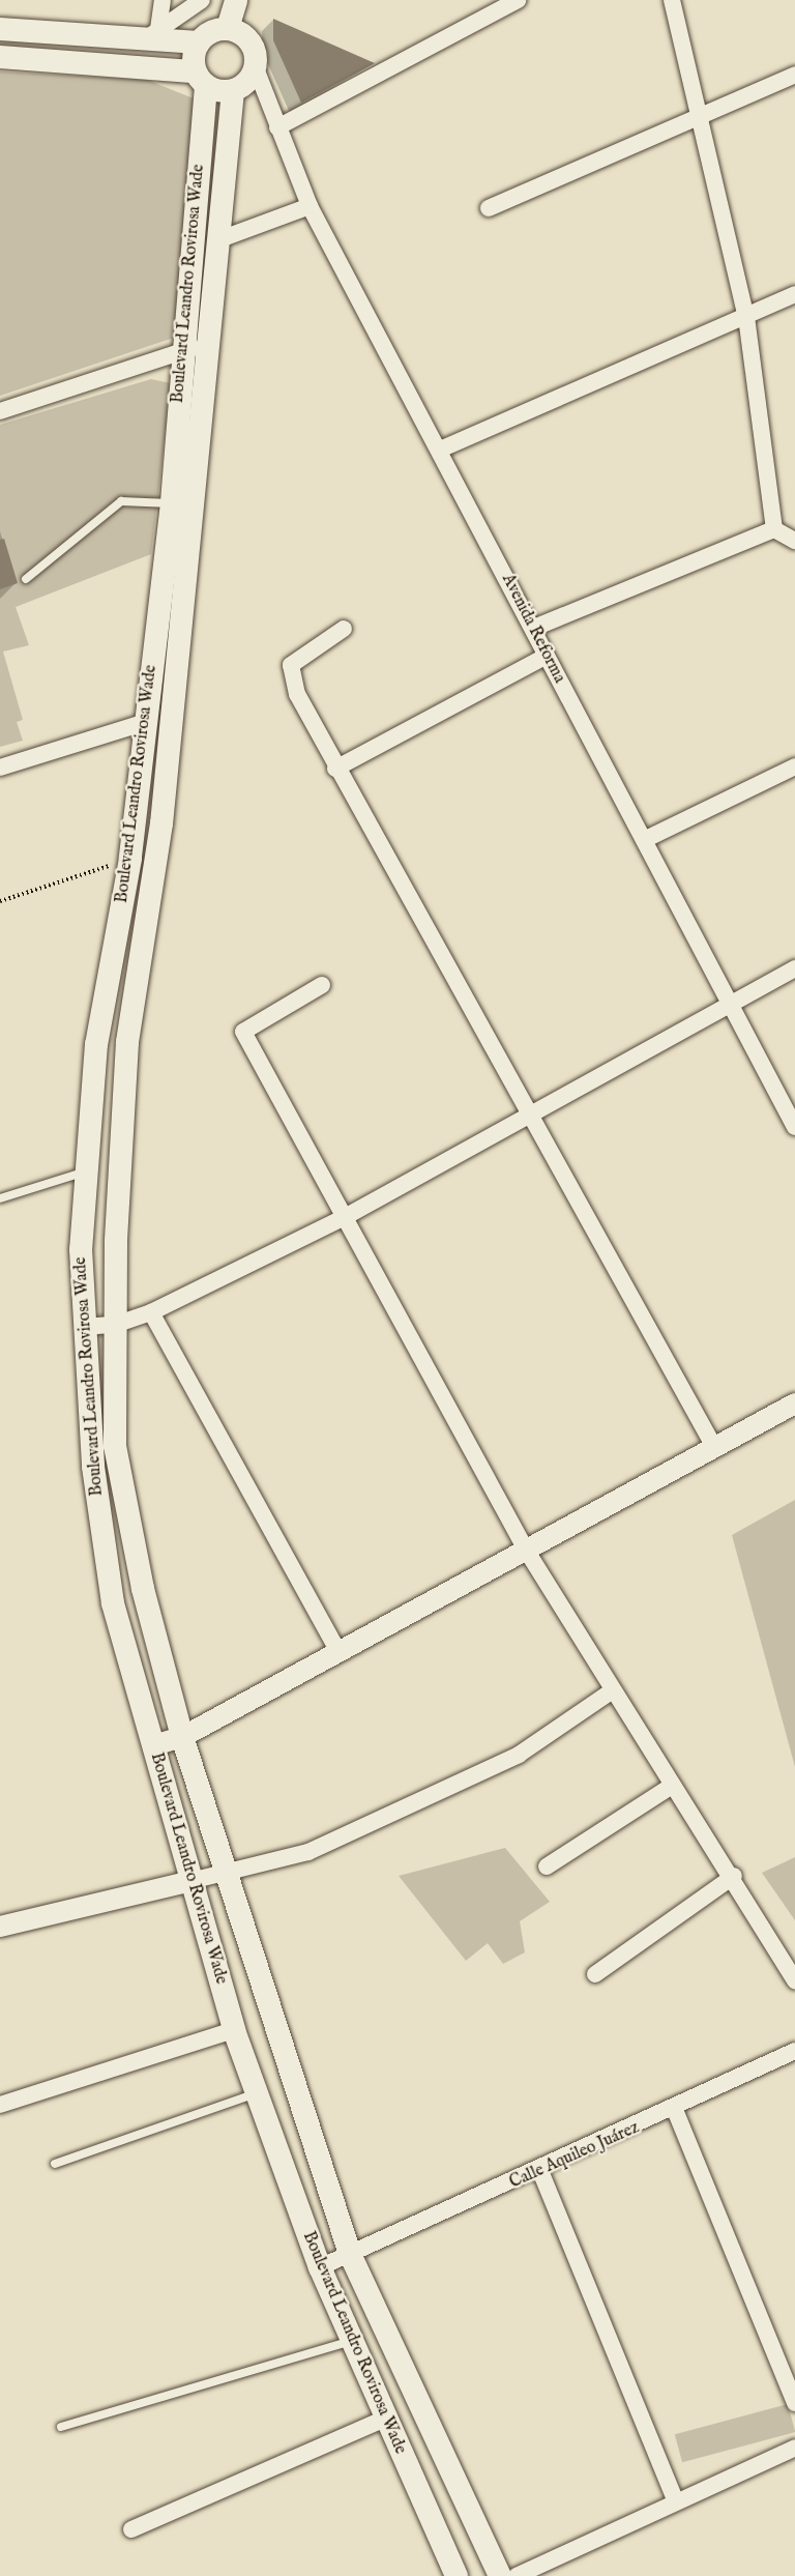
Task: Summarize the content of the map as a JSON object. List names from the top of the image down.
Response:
{
  "streets": {
    "main road": ["Boulevard Leandro Rovirosa Wade"],
    "street": ["Avenida Reforma", "Calle Aquileo Juárez"]
  },
  "crossings": [
    ["Boulevard Leandro Rovirosa Wade", "Avenida Reforma"],
    ["Boulevard Leandro Rovirosa Wade", "Calle Aquileo Juárez"]
  ]
}
